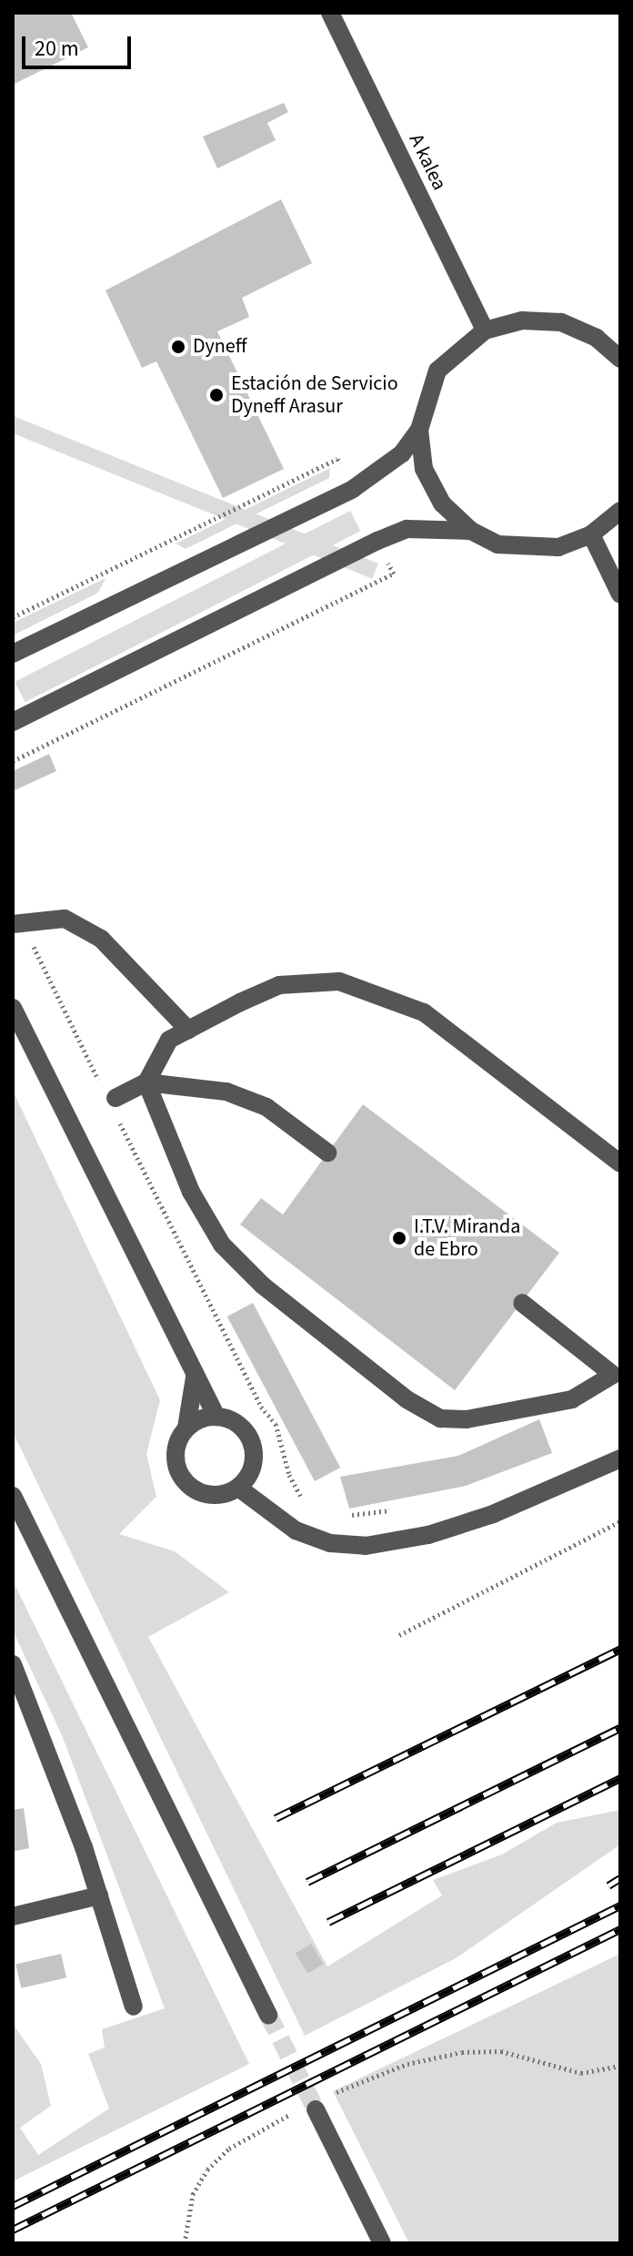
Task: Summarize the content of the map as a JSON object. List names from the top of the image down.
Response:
{
  "streets": {
    "street": ["A kalea"]
  },
  "places": ["Dyneff", "Estación de Servicio Dyneff Arasur", "I.T.V. Miranda de Ebro"],
  "scale_bar": "20 m"
}
